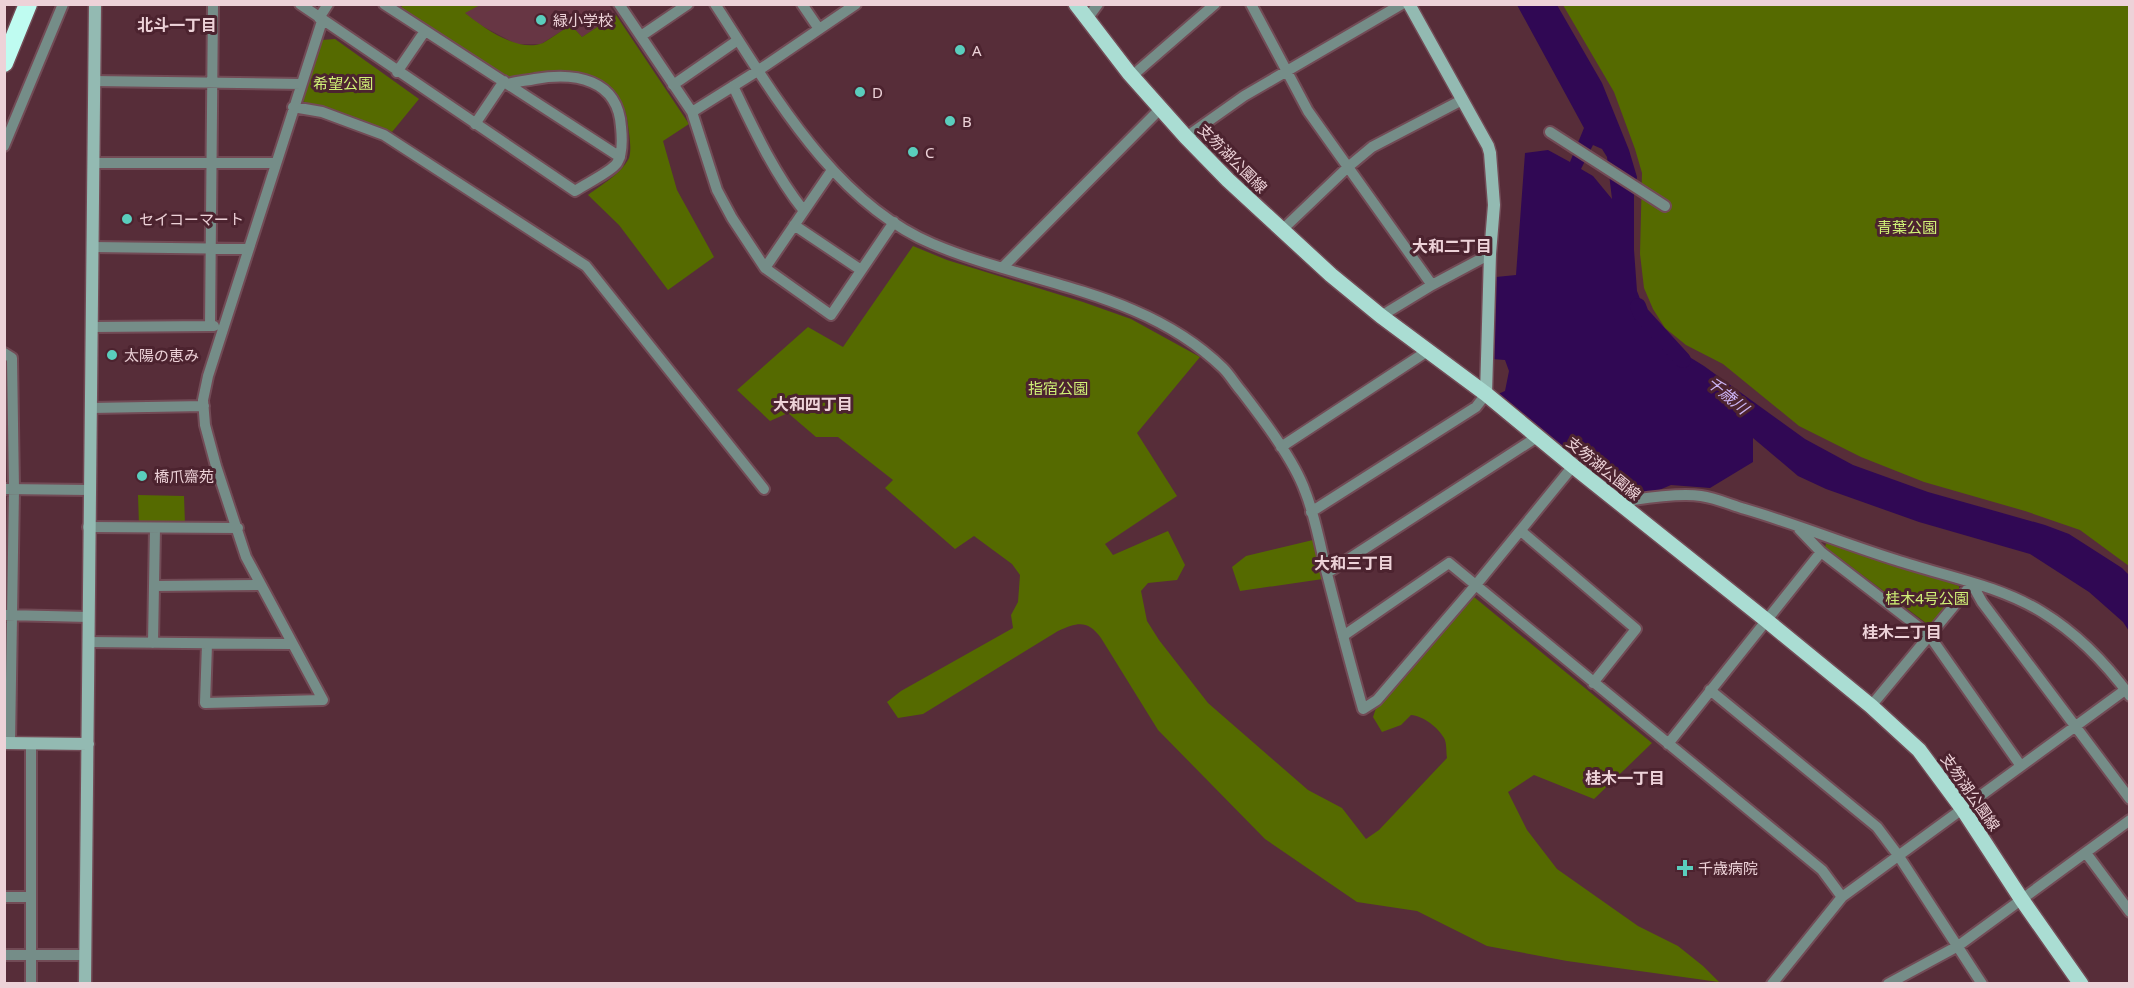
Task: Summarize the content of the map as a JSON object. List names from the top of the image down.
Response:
{
  "streets": {
    "main road": ["支笏湖公園線"]
  },
  "districts": [
    "北斗一丁目",
    "大和二丁目",
    "大和四丁目",
    "大和三丁目",
    "桂木二丁目",
    "桂木一丁目"
  ],
  "water": ["千歳川"],
  "parks": [
    "希望公園",
    "青葉公園",
    "指宿公園",
    "桂木4号公園"
  ],
  "places": {
    "other": [
      "緑小学校",
      "A",
      "D",
      "B",
      "C",
      "セイコーマート",
      "太陽の恵み",
      "橋爪齋苑"
    ],
    "health": ["千歳病院"]
  }
}
